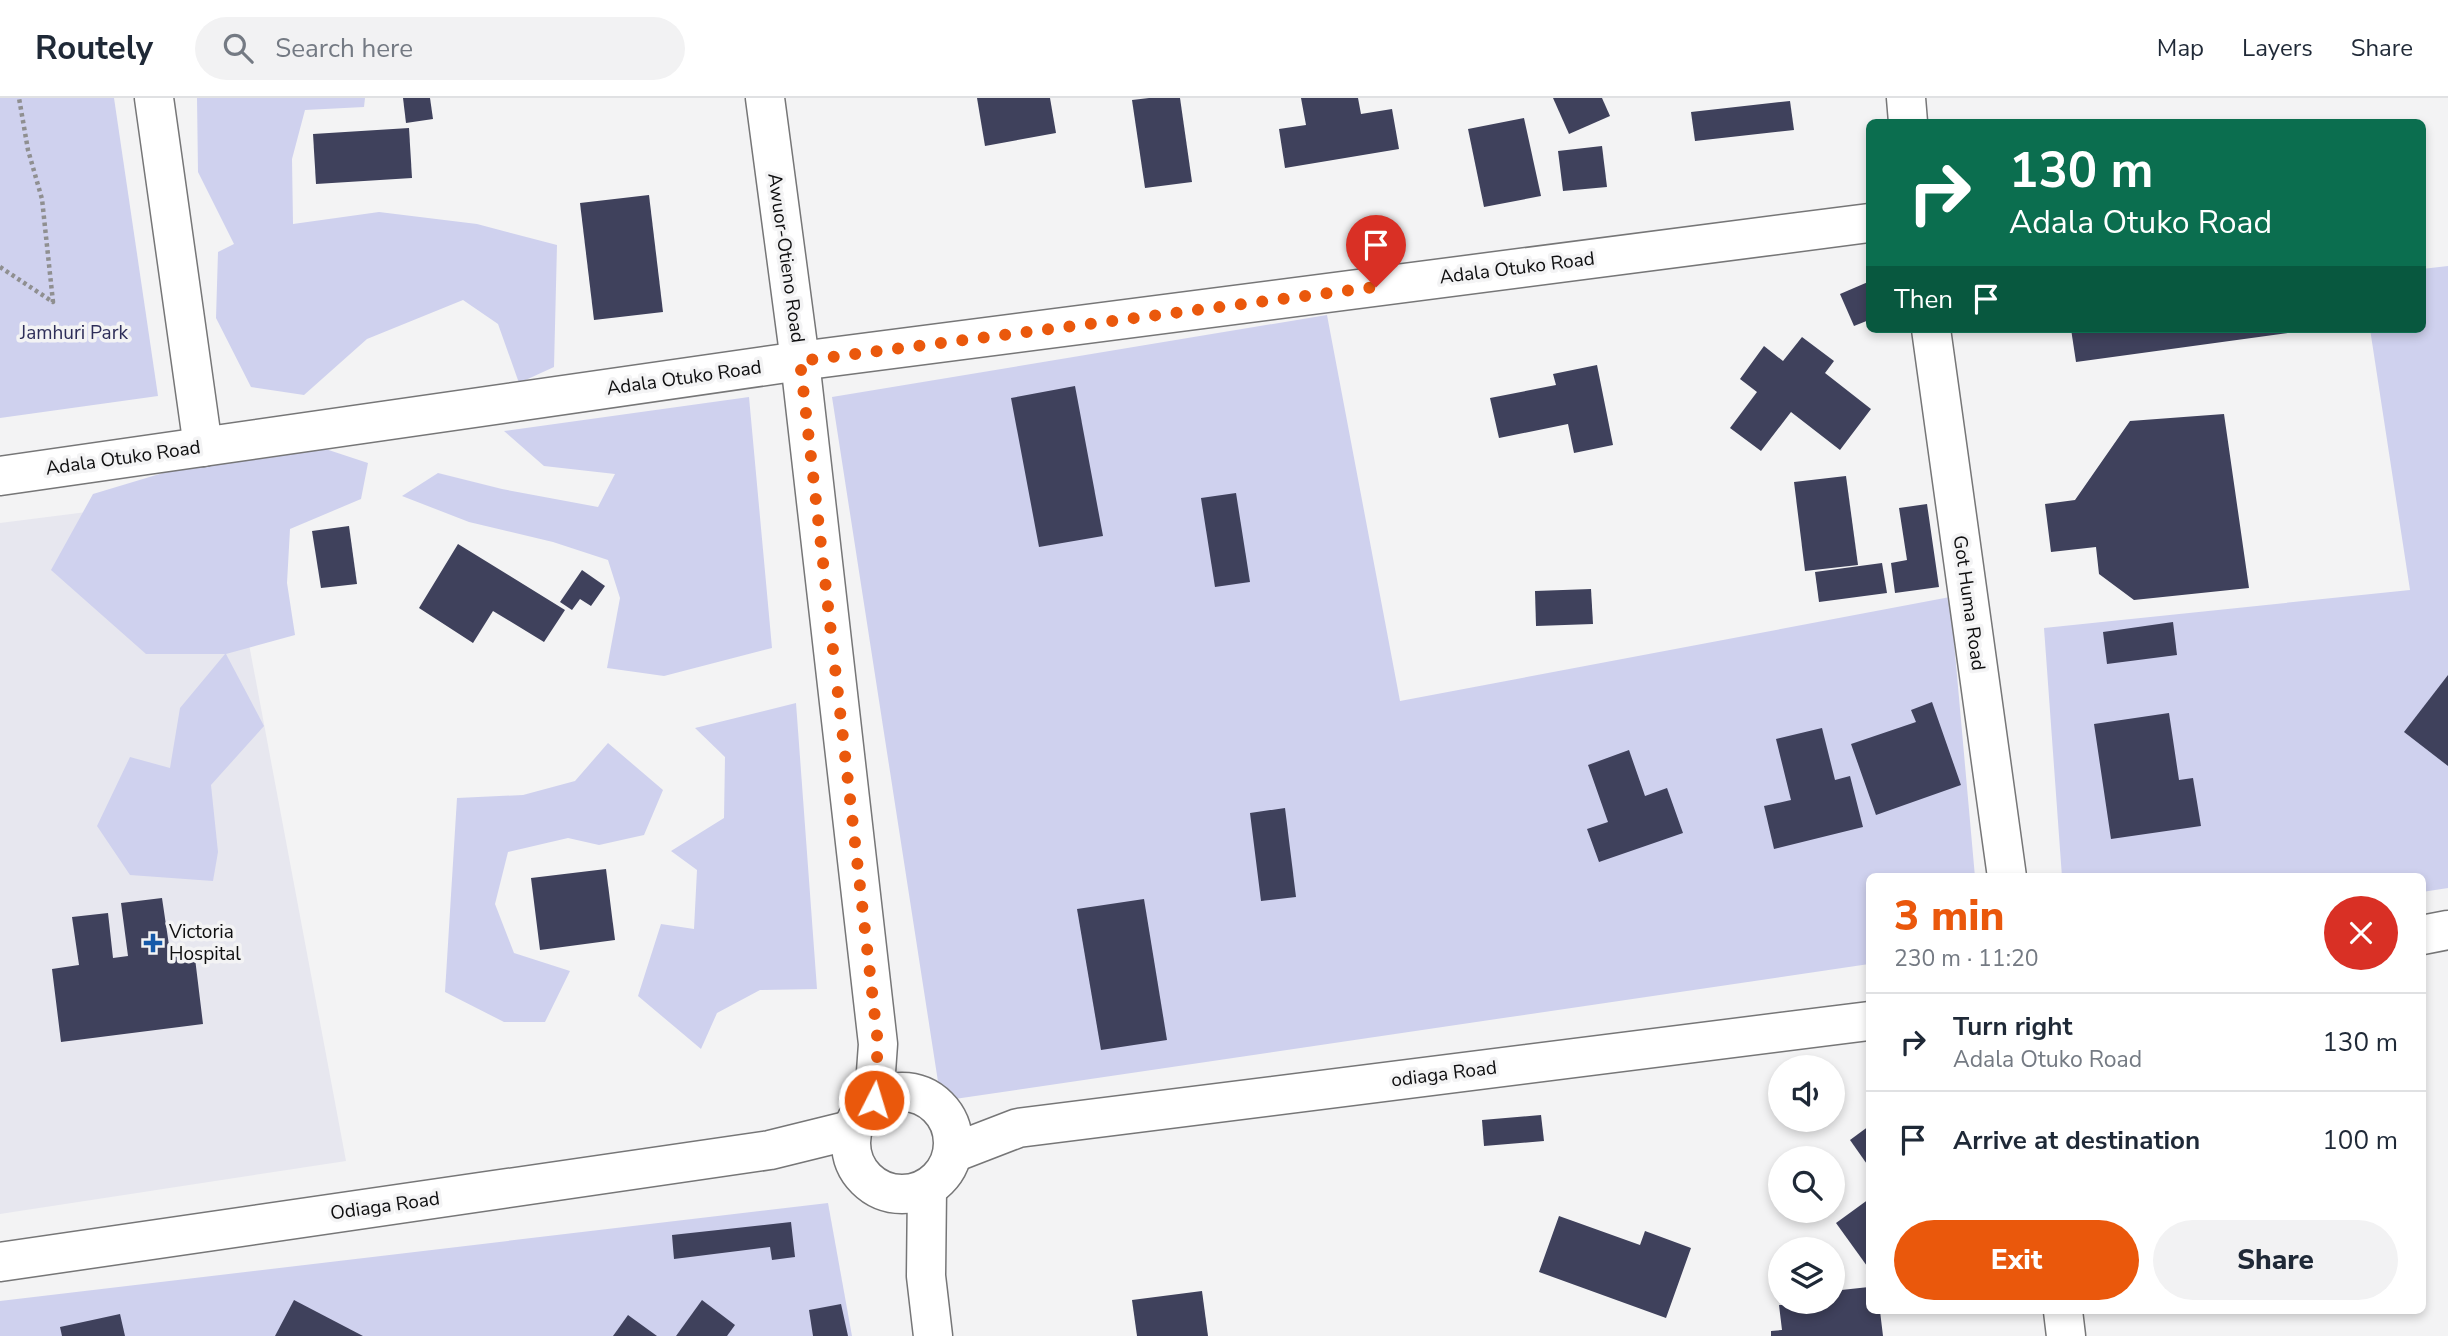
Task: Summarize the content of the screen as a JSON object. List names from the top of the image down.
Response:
{
  "streets": {
    "main road": [
      "Awuor-Otieno Road",
      "Adala Otuko Road",
      "Got Huma Road",
      "odiaga Road",
      "Odiaga Road"
    ]
  },
  "crossings": [
    ["Awuor-Otieno Road", "Adala Otuko Road"],
    ["Awuor-Otieno Road", "odiaga Road"],
    ["Awuor-Otieno Road", "Odiaga Road"],
    ["odiaga Road", "Odiaga Road"]
  ],
  "parks": ["Jamhuri Park"],
  "places": {
    "health": ["Victoria Hospital"]
  },
  "page": {
    "header": "Routely",
    "search": "Search here",
    "nav": ["Map", "Layers", "Share"],
    "turn": ["130 m", "Adala Otuko Road"],
    "then": "Then",
    "heading": ["3 min", "230 m · 11:20"],
    "list": [
      {
        "name": "Turn right",
        "note": "Adala Otuko Road",
        "value": "130 m"
      },
      {
        "name": "Arrive at destination",
        "value": "100 m"
      }
    ],
    "buttons": ["Exit", "Share"]
  }
}
